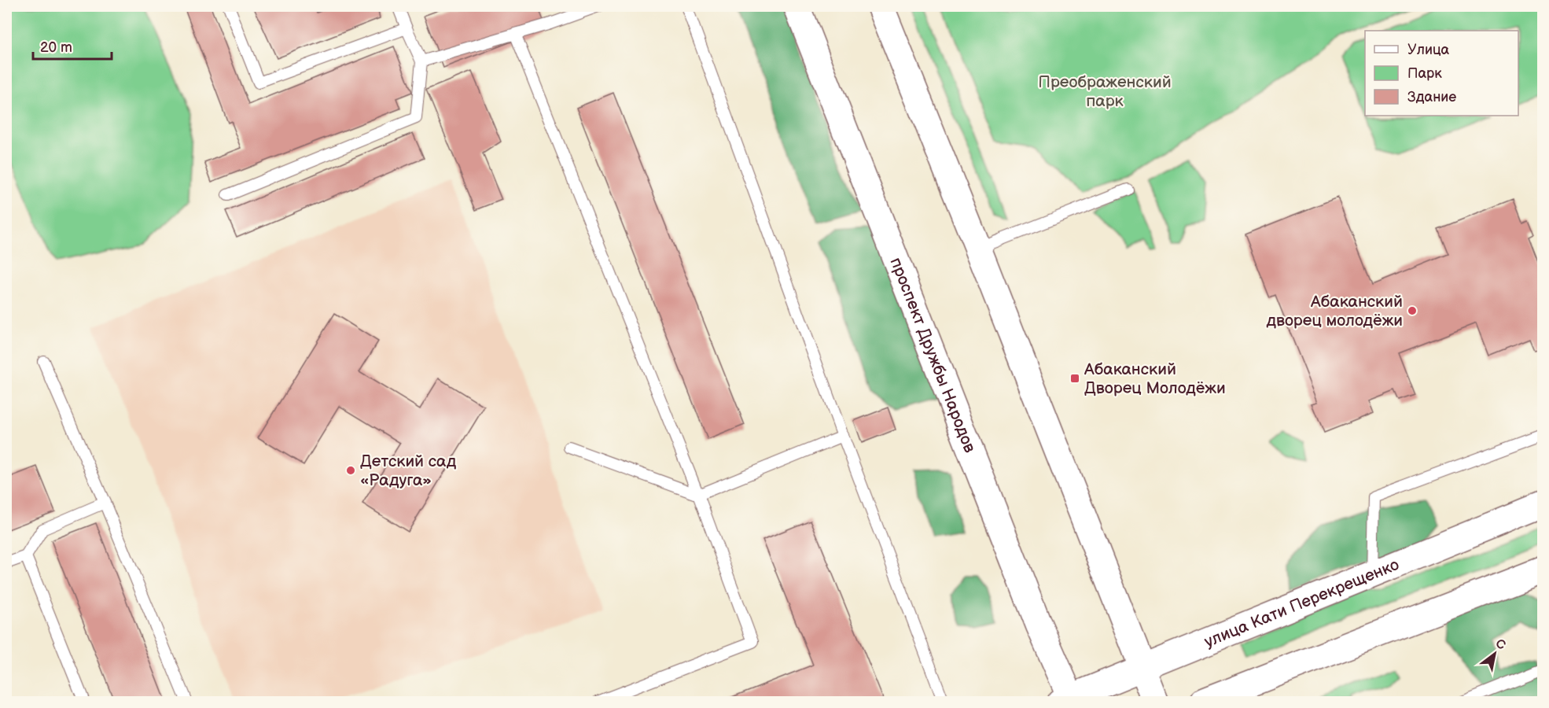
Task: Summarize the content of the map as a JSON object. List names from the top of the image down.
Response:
{
  "streets": {
    "main road": ["проспект Дружбы Народов", "улица Кати Перекрещенко"]
  },
  "crossings": [
    ["проспект Дружбы Народов", "улица Кати Перекрещенко"]
  ],
  "parks": ["Преображенский парк"],
  "places": {
    "other": ["Абаканский дворец молодёжи", "Детский сад «Радуга»"],
    "transit": ["Абаканский Дворец Молодёжи"]
  },
  "legend": ["Улица", "Парк", "Здание"],
  "scale_bar": "20 m",
  "north": "top right"
}
